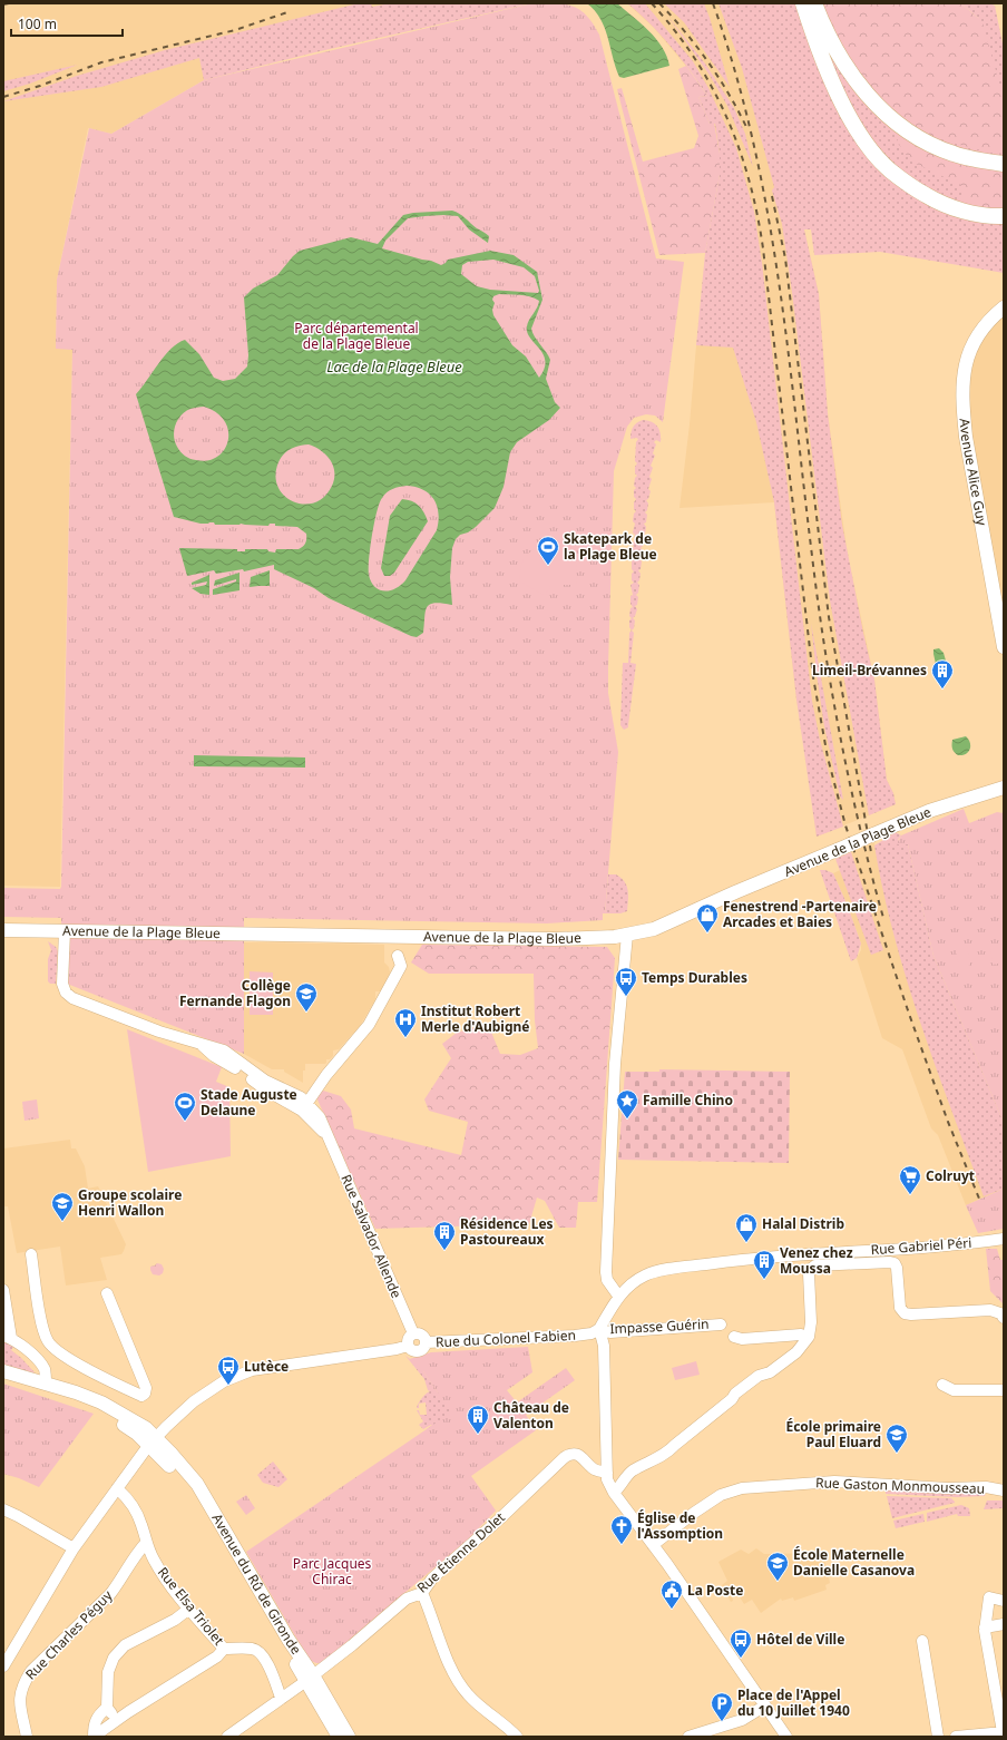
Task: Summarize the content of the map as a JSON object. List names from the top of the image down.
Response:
{
  "streets": {
    "main road": ["Avenue Alice Guy", "Avenue de la Plage Bleue", "Avenue du Rû de Gironde"],
    "street": [
      "Rue Salvador Allende",
      "Rue Gabriel Péri",
      "Impasse Guérin",
      "Rue du Colonel Fabien",
      "Rue Gaston Monmousseau",
      "Rue Étienne Dolet",
      "Rue Elsa Triolet",
      "Rue Charles Péguy"
    ]
  },
  "crossings": [
    ["Avenue de la Plage Bleue", "Rue Salvador Allende"],
    ["Rue Salvador Allende", "Rue du Colonel Fabien"],
    ["Rue Gabriel Péri", "Impasse Guérin"],
    ["Rue Gabriel Péri", "Rue du Colonel Fabien"],
    ["Impasse Guérin", "Rue du Colonel Fabien"],
    ["Rue Étienne Dolet", "Avenue du Rû de Gironde"],
    ["Rue Étienne Dolet", "Rue Elsa Triolet"],
    ["Rue Elsa Triolet", "Rue Charles Péguy"]
  ],
  "water": ["Lac de la Plage Bleue"],
  "parks": ["Parc départemental de la Plage Bleue", "Parc Jacques Chirac"],
  "places": {
    "sports": ["Skatepark de la Plage Bleue", "Stade Auguste Delaune"],
    "building": [
      "Limeil-Brévannes",
      "Résidence Les Pastoureaux",
      "Venez chez Moussa",
      "Château de Valenton"
    ],
    "shop": ["Fenestrend -Partenaire Arcades et Baies", "Halal Distrib"],
    "bus stop": ["Temps Durables", "Lutèce", "Hôtel de Ville"],
    "school or university": [
      "Collège Fernande Flagon",
      "Groupe scolaire Henri Wallon",
      "École primaire Paul Eluard",
      "École Maternelle Danielle Casanova"
    ],
    "hospital": ["Institut Robert Merle d'Aubigné"],
    "place": ["Famille Chino"],
    "supermarket": ["Colruyt"],
    "church": ["Église de l'Assomption"],
    "public building": ["La Poste"],
    "parking": ["Place de l'Appel du 10 Juillet 1940"]
  },
  "scale_bar": "100 m"
}
